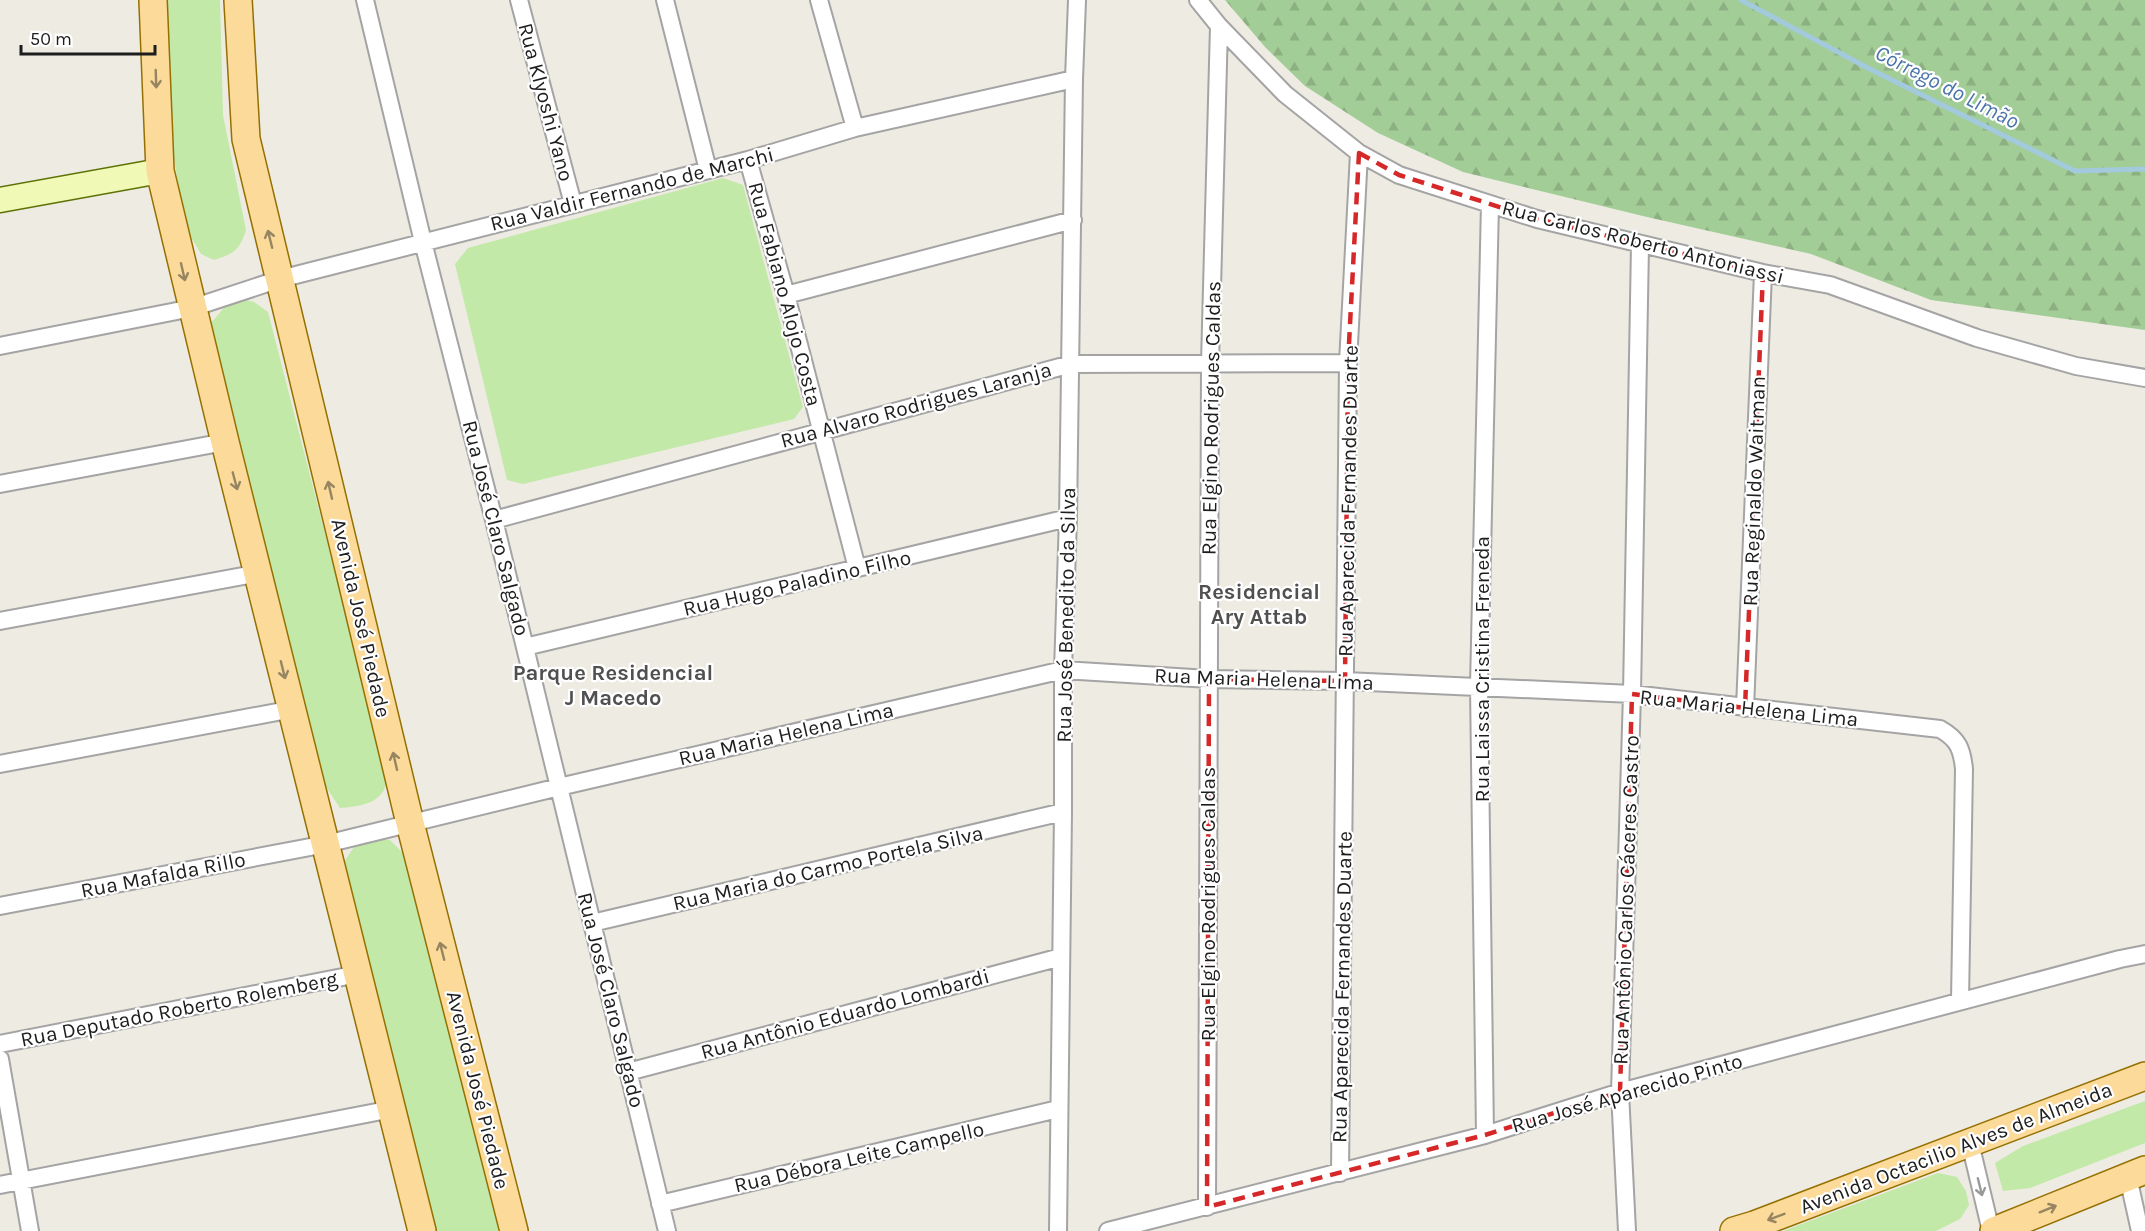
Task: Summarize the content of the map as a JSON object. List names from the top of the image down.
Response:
{
  "streets": {
    "main road": ["Avenida José Piedade", "Avenida Octacilio Alves de Almeida"],
    "street": [
      "Rua Klyoshi Yano",
      "Rua Valdir Fernando de Marchi",
      "Rua Carlos Roberto Antoniassi",
      "Rua Fabiano Alojo Costa",
      "Rua Alvaro Rodrigues Laranja",
      "Rua Elgino Rodrigues Caldas",
      "Rua Reginaldo Waitman",
      "Rua Aparecida Fernandes Duarte",
      "Rua José Claro Salgado",
      "Rua Hugo Paladino Filho",
      "Rua José Benedito da Silva",
      "Rua Laissa Cristina Freneda",
      "Rua Maria Helena Lima",
      "Rua Maria do Carmo Portela Silva",
      "Rua Mafalda Rillo",
      "Rua Antônio Carlos Cáceres Castro",
      "Rua Deputado Roberto Rolemberg",
      "Rua Antônio Eduardo Lombardi",
      "Rua José Aparecido Pinto",
      "Rua Débora Leite Campello"
    ]
  },
  "crossings": [
    ["Rua Klyoshi Yano", "Rua Valdir Fernando de Marchi"],
    ["Rua Valdir Fernando de Marchi", "Rua Fabiano Alojo Costa"],
    ["Rua Valdir Fernando de Marchi", "Rua José Claro Salgado"],
    ["Rua Valdir Fernando de Marchi", "Rua José Benedito da Silva"],
    ["Rua Valdir Fernando de Marchi", "Avenida José Piedade"],
    ["Rua Carlos Roberto Antoniassi", "Rua Elgino Rodrigues Caldas"],
    ["Rua Carlos Roberto Antoniassi", "Rua Reginaldo Waitman"],
    ["Rua Carlos Roberto Antoniassi", "Rua Aparecida Fernandes Duarte"],
    ["Rua Carlos Roberto Antoniassi", "Rua Laissa Cristina Freneda"],
    ["Rua Carlos Roberto Antoniassi", "Rua Antônio Carlos Cáceres Castro"],
    ["Rua Fabiano Alojo Costa", "Rua Alvaro Rodrigues Laranja"],
    ["Rua Fabiano Alojo Costa", "Rua Hugo Paladino Filho"],
    ["Rua Alvaro Rodrigues Laranja", "Rua Elgino Rodrigues Caldas"],
    ["Rua Alvaro Rodrigues Laranja", "Rua Aparecida Fernandes Duarte"],
    ["Rua Alvaro Rodrigues Laranja", "Rua José Claro Salgado"],
    ["Rua Alvaro Rodrigues Laranja", "Rua José Benedito da Silva"],
    ["Rua Elgino Rodrigues Caldas", "Rua Maria Helena Lima"],
    ["Rua Elgino Rodrigues Caldas", "Rua José Aparecido Pinto"],
    ["Rua Reginaldo Waitman", "Rua Maria Helena Lima"],
    ["Rua Aparecida Fernandes Duarte", "Rua Maria Helena Lima"],
    ["Rua Aparecida Fernandes Duarte", "Rua José Aparecido Pinto"],
    ["Rua José Claro Salgado", "Rua Hugo Paladino Filho"],
    ["Rua José Claro Salgado", "Rua Maria Helena Lima"],
    ["Rua José Claro Salgado", "Rua Maria do Carmo Portela Silva"],
    ["Rua José Claro Salgado", "Rua Antônio Eduardo Lombardi"],
    ["Rua José Claro Salgado", "Rua Débora Leite Campello"],
    ["Rua Hugo Paladino Filho", "Rua José Benedito da Silva"],
    ["Rua José Benedito da Silva", "Rua Maria Helena Lima"],
    ["Rua José Benedito da Silva", "Rua Maria do Carmo Portela Silva"],
    ["Rua José Benedito da Silva", "Rua Antônio Eduardo Lombardi"],
    ["Rua José Benedito da Silva", "Rua Débora Leite Campello"],
    ["Avenida José Piedade", "Rua Maria Helena Lima"],
    ["Rua Laissa Cristina Freneda", "Rua Maria Helena Lima"],
    ["Rua Laissa Cristina Freneda", "Rua José Aparecido Pinto"],
    ["Rua Maria Helena Lima", "Rua Mafalda Rillo"],
    ["Rua Maria Helena Lima", "Rua Antônio Carlos Cáceres Castro"],
    ["Rua Maria Helena Lima", "Rua José Aparecido Pinto"],
    ["Rua Antônio Carlos Cáceres Castro", "Rua José Aparecido Pinto"]
  ],
  "one_way": ["Avenida Octacilio Alves de Almeida"],
  "districts": ["Residencial Ary Attab", "Parque Residencial J Macedo"],
  "water": ["Córrego do Limão"],
  "scale_bar": "50 m"
}
